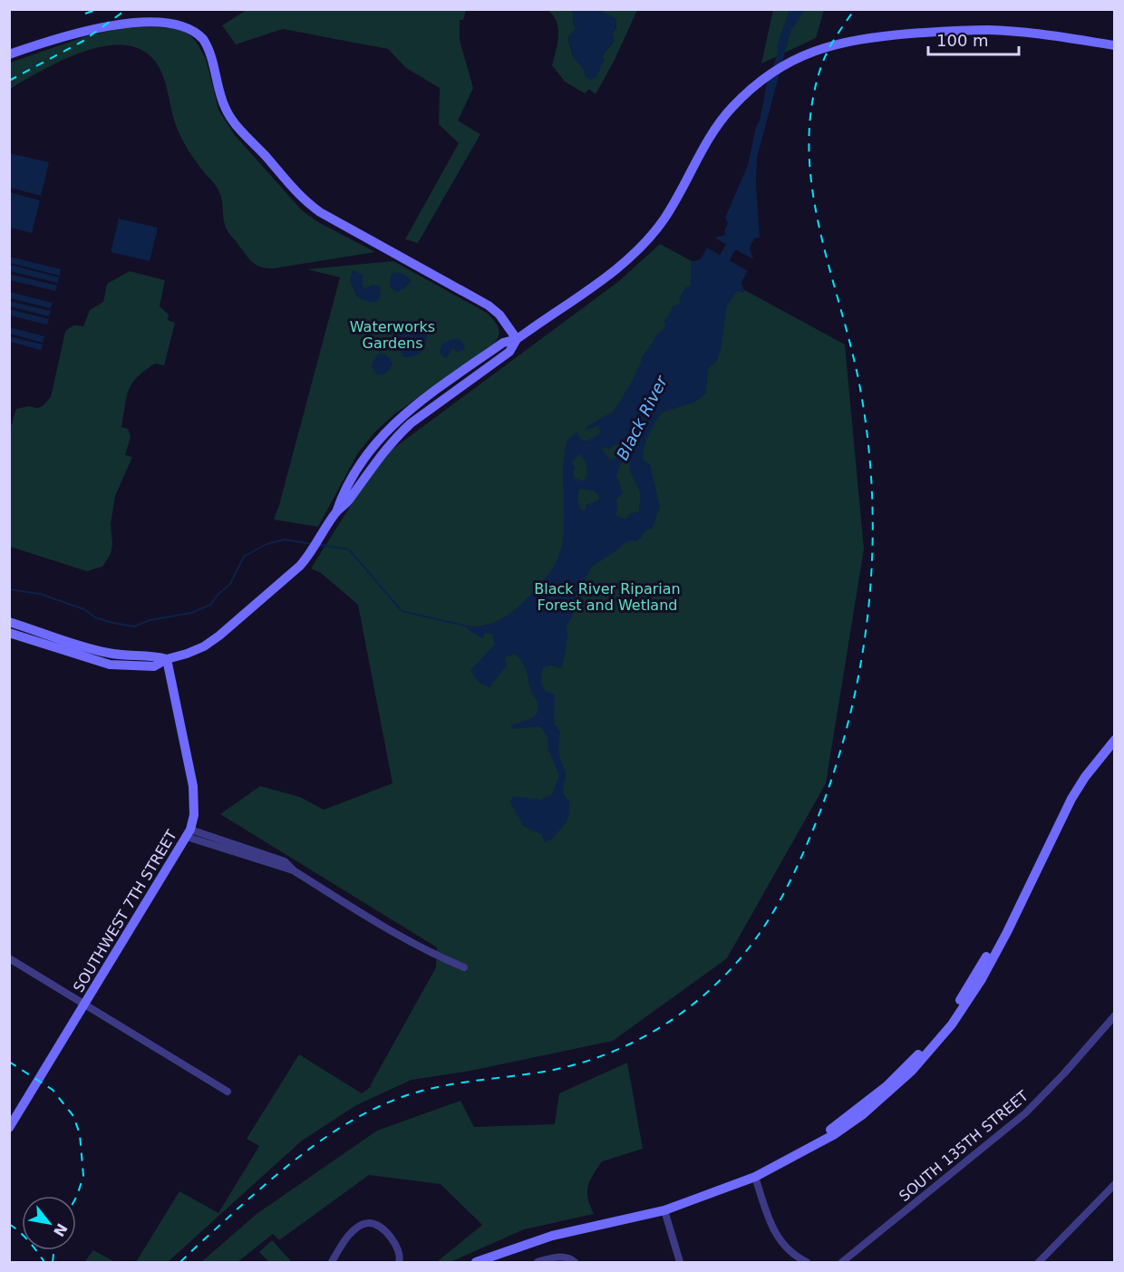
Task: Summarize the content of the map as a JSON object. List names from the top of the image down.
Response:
{
  "streets": {
    "street": ["SOUTHWEST 7TH STREET", "SOUTH 135TH STREET"]
  },
  "water": ["Black River"],
  "parks": ["Waterworks Gardens", "Black River Riparian Forest and Wetland"],
  "scale_bar": "100 m",
  "north": "bottom right"
}
